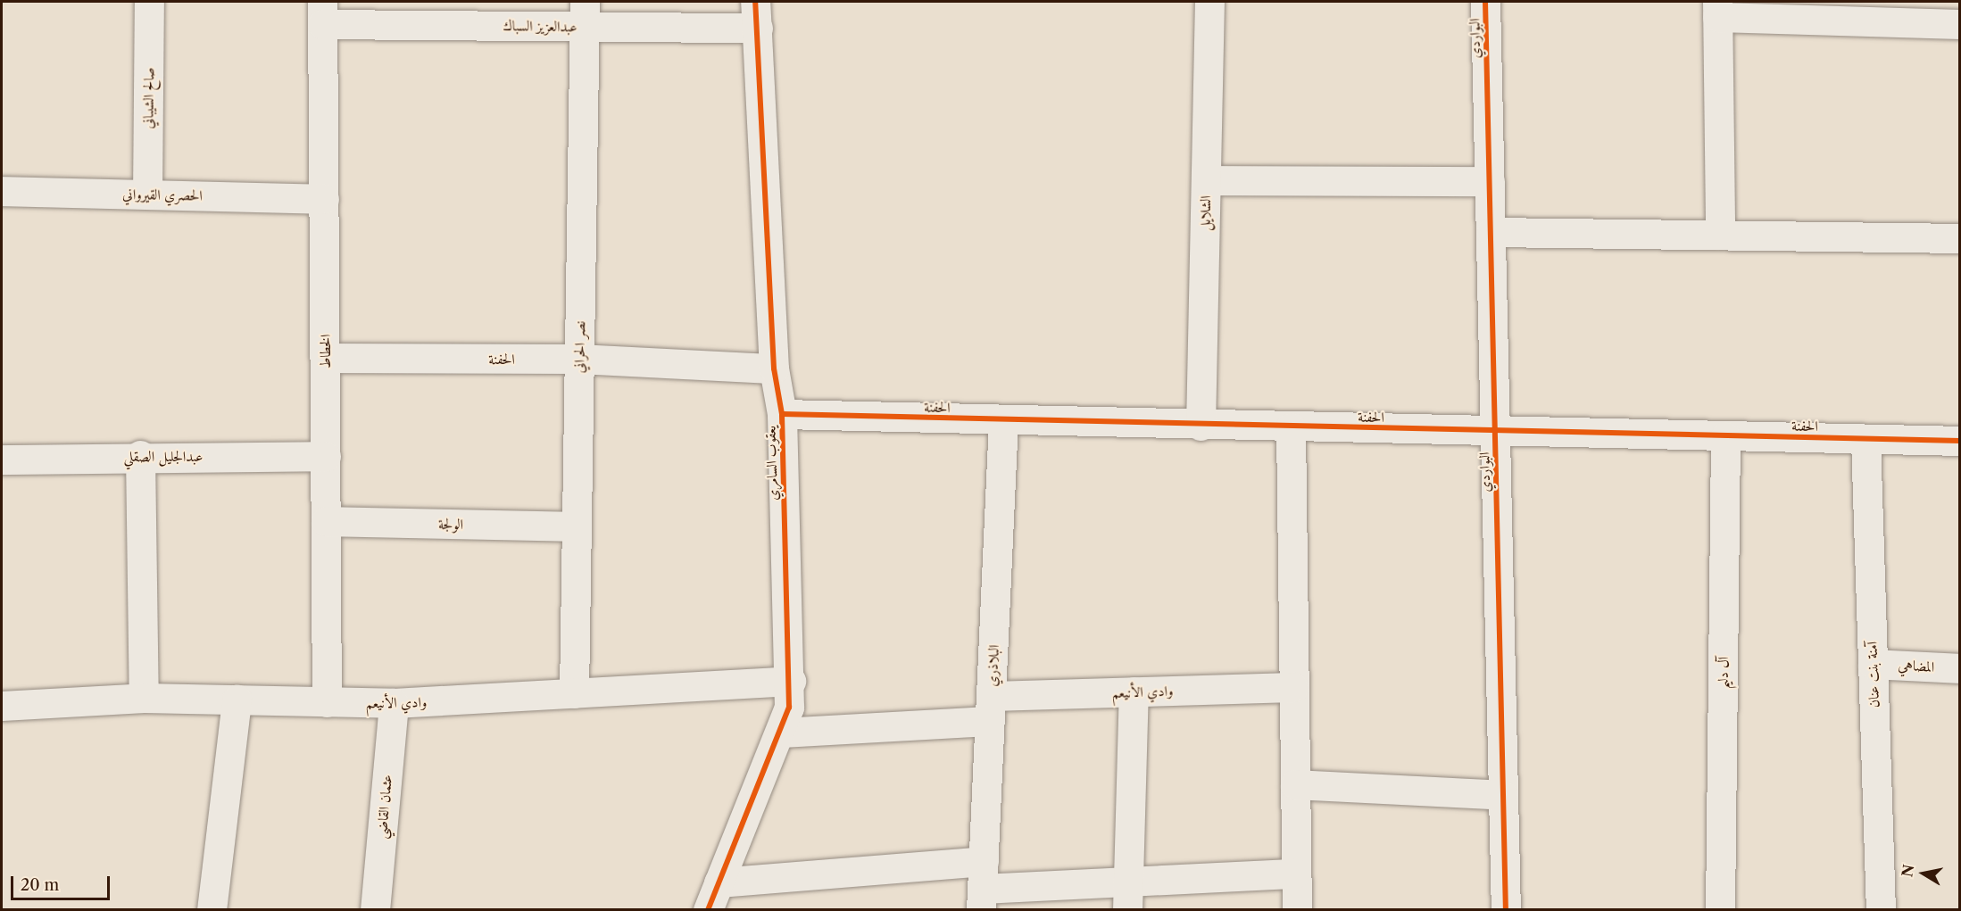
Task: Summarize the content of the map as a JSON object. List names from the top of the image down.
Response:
{
  "streets": {
    "street": [
      "عبدالعزيز السباك",
      "البواردي",
      "صالح الشيباني",
      "الحصري القيرواني",
      "الشلايل",
      "نصر الحراني",
      "الخطاط",
      "الحفنة",
      "عبدالجليل الصقلي",
      "يعقوب السامري",
      "الولجة",
      "البلاذري",
      "المضاهي",
      "آل دليم",
      "آمنة بنت عنان",
      "وادي الأنيعم",
      "عثمان القاضي"
    ]
  },
  "crossings": [
    ["عبدالعزيز السباك", "نصر الحراني"],
    ["عبدالعزيز السباك", "الخطاط"],
    ["عبدالعزيز السباك", "يعقوب السامري"],
    ["البواردي", "الحفنة"],
    ["صالح الشيباني", "الحصري القيرواني"],
    ["الحصري القيرواني", "الخطاط"],
    ["الشلايل", "الحفنة"],
    ["نصر الحراني", "الحفنة"],
    ["نصر الحراني", "الولجة"],
    ["نصر الحراني", "وادي الأنيعم"],
    ["الخطاط", "الحفنة"],
    ["الخطاط", "عبدالجليل الصقلي"],
    ["الخطاط", "الولجة"],
    ["الخطاط", "وادي الأنيعم"],
    ["الحفنة", "يعقوب السامري"],
    ["الحفنة", "البلاذري"],
    ["الحفنة", "آل دليم"],
    ["الحفنة", "آمنة بنت عنان"],
    ["يعقوب السامري", "وادي الأنيعم"],
    ["البلاذري", "وادي الأنيعم"],
    ["المضاهي", "آمنة بنت عنان"],
    ["وادي الأنيعم", "عثمان القاضي"]
  ],
  "scale_bar": "20 m",
  "north": "left"
}
